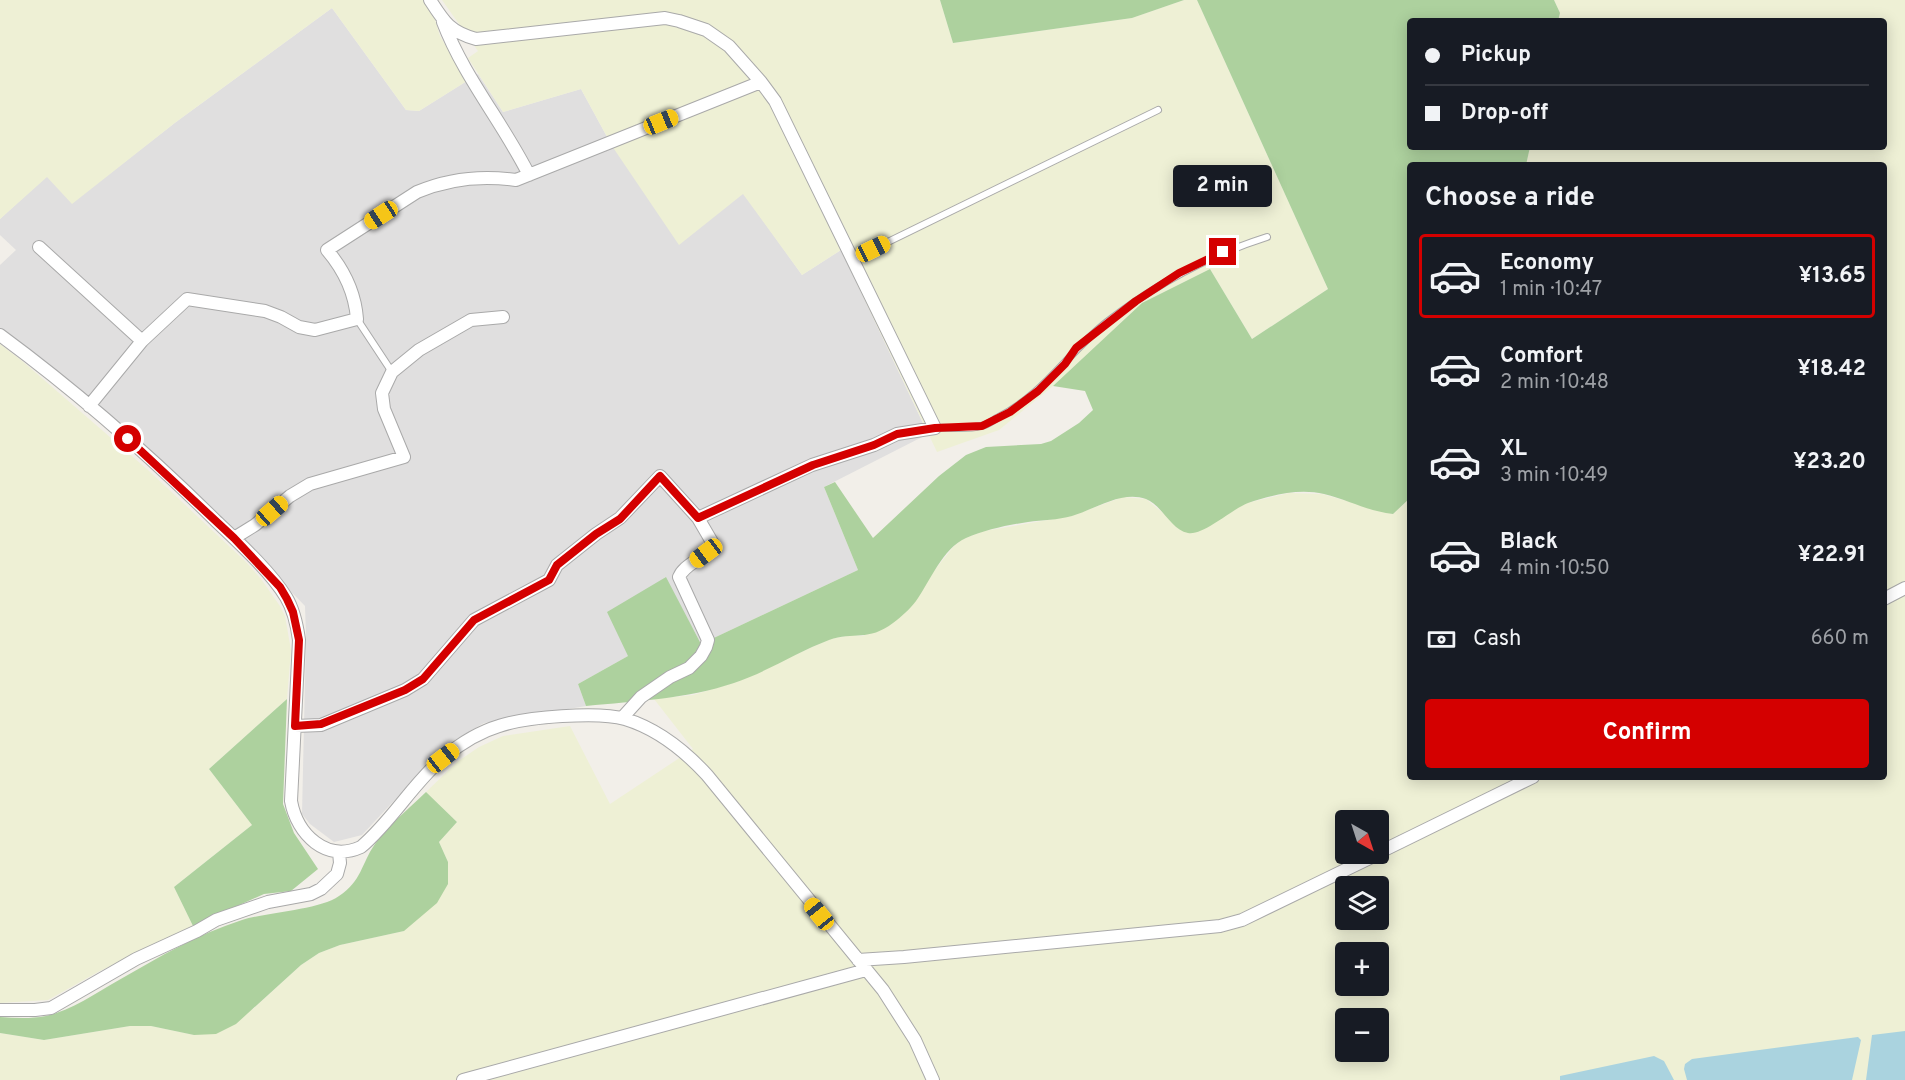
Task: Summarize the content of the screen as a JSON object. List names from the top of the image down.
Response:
{
  "north": "bottom right",
  "page": {
    "banner": ["Pickup", "Drop-off"],
    "heading": "Choose a ride",
    "bubble": "2 min",
    "list": [
      {
        "name": "Economy",
        "note": "1 min · 10:47",
        "value": "¥13.65"
      },
      {
        "name": "Comfort",
        "note": "2 min · 10:48",
        "value": "¥18.42"
      },
      {
        "name": "XL",
        "note": "3 min · 10:49",
        "value": "¥23.20"
      },
      {
        "name": "Black",
        "note": "4 min · 10:50",
        "value": "¥22.91"
      }
    ],
    "pay": ["Cash", "660 m"],
    "buttons": "Confirm",
    "map_buttons": ["+", "−"]
  }
}
